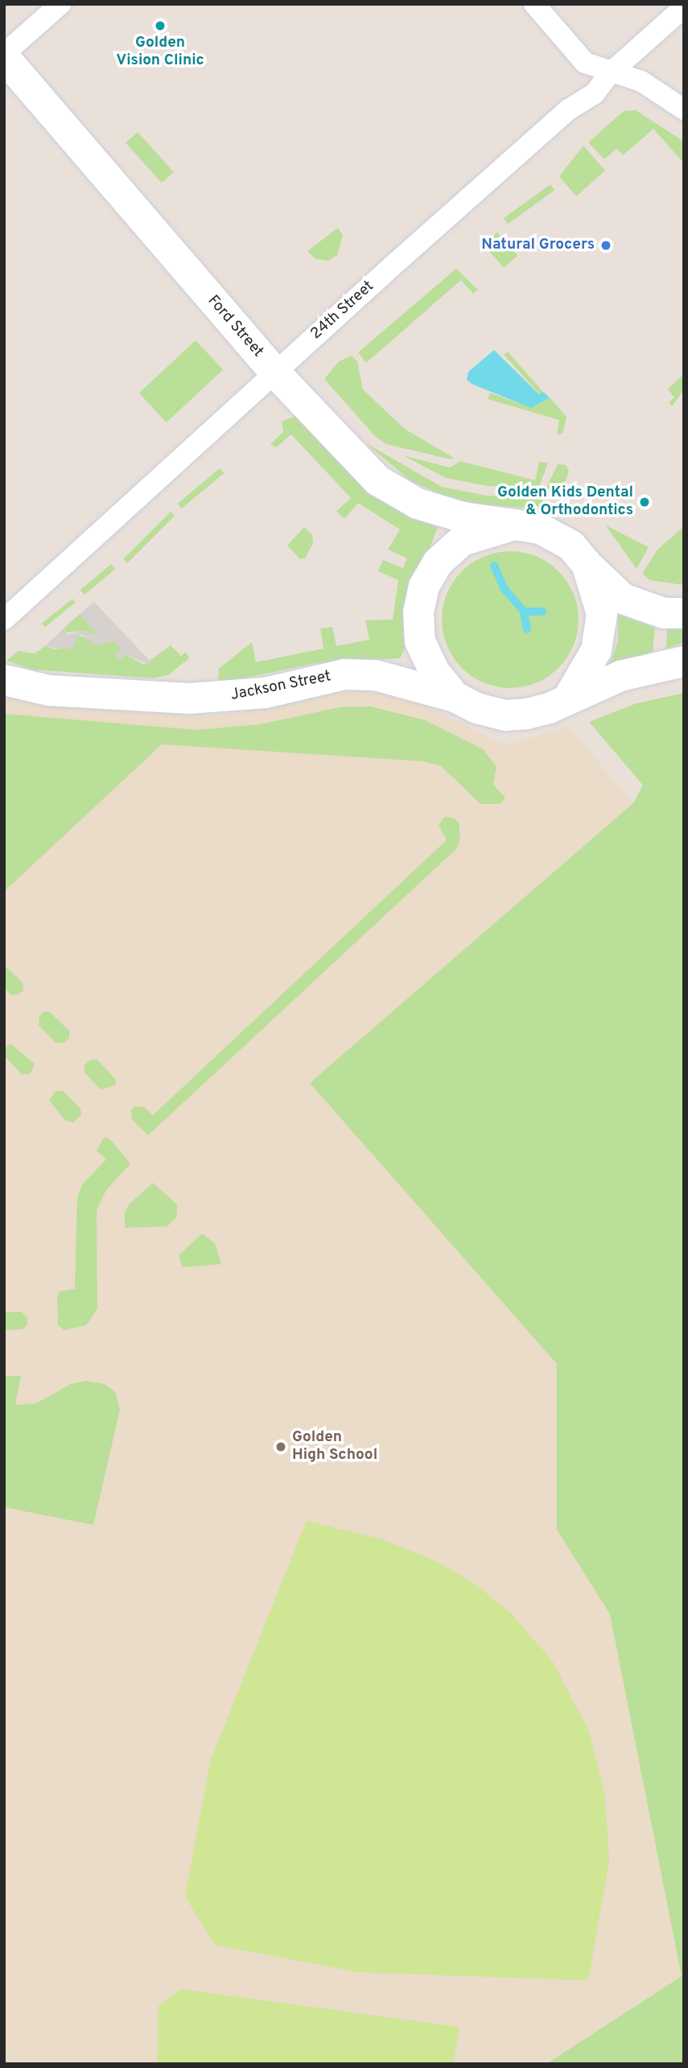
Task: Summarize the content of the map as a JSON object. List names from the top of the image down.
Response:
{
  "streets": {
    "main road": ["Ford Street", "Jackson Street"],
    "street": ["24th Street"]
  },
  "crossings": [
    ["24th Street", "Ford Street"],
    ["Ford Street", "Jackson Street"]
  ],
  "places": [
    "Golden Vision Clinic",
    "Natural Grocers",
    "Golden Kids Dental & Orthodontics",
    "Golden High School"
  ]
}
